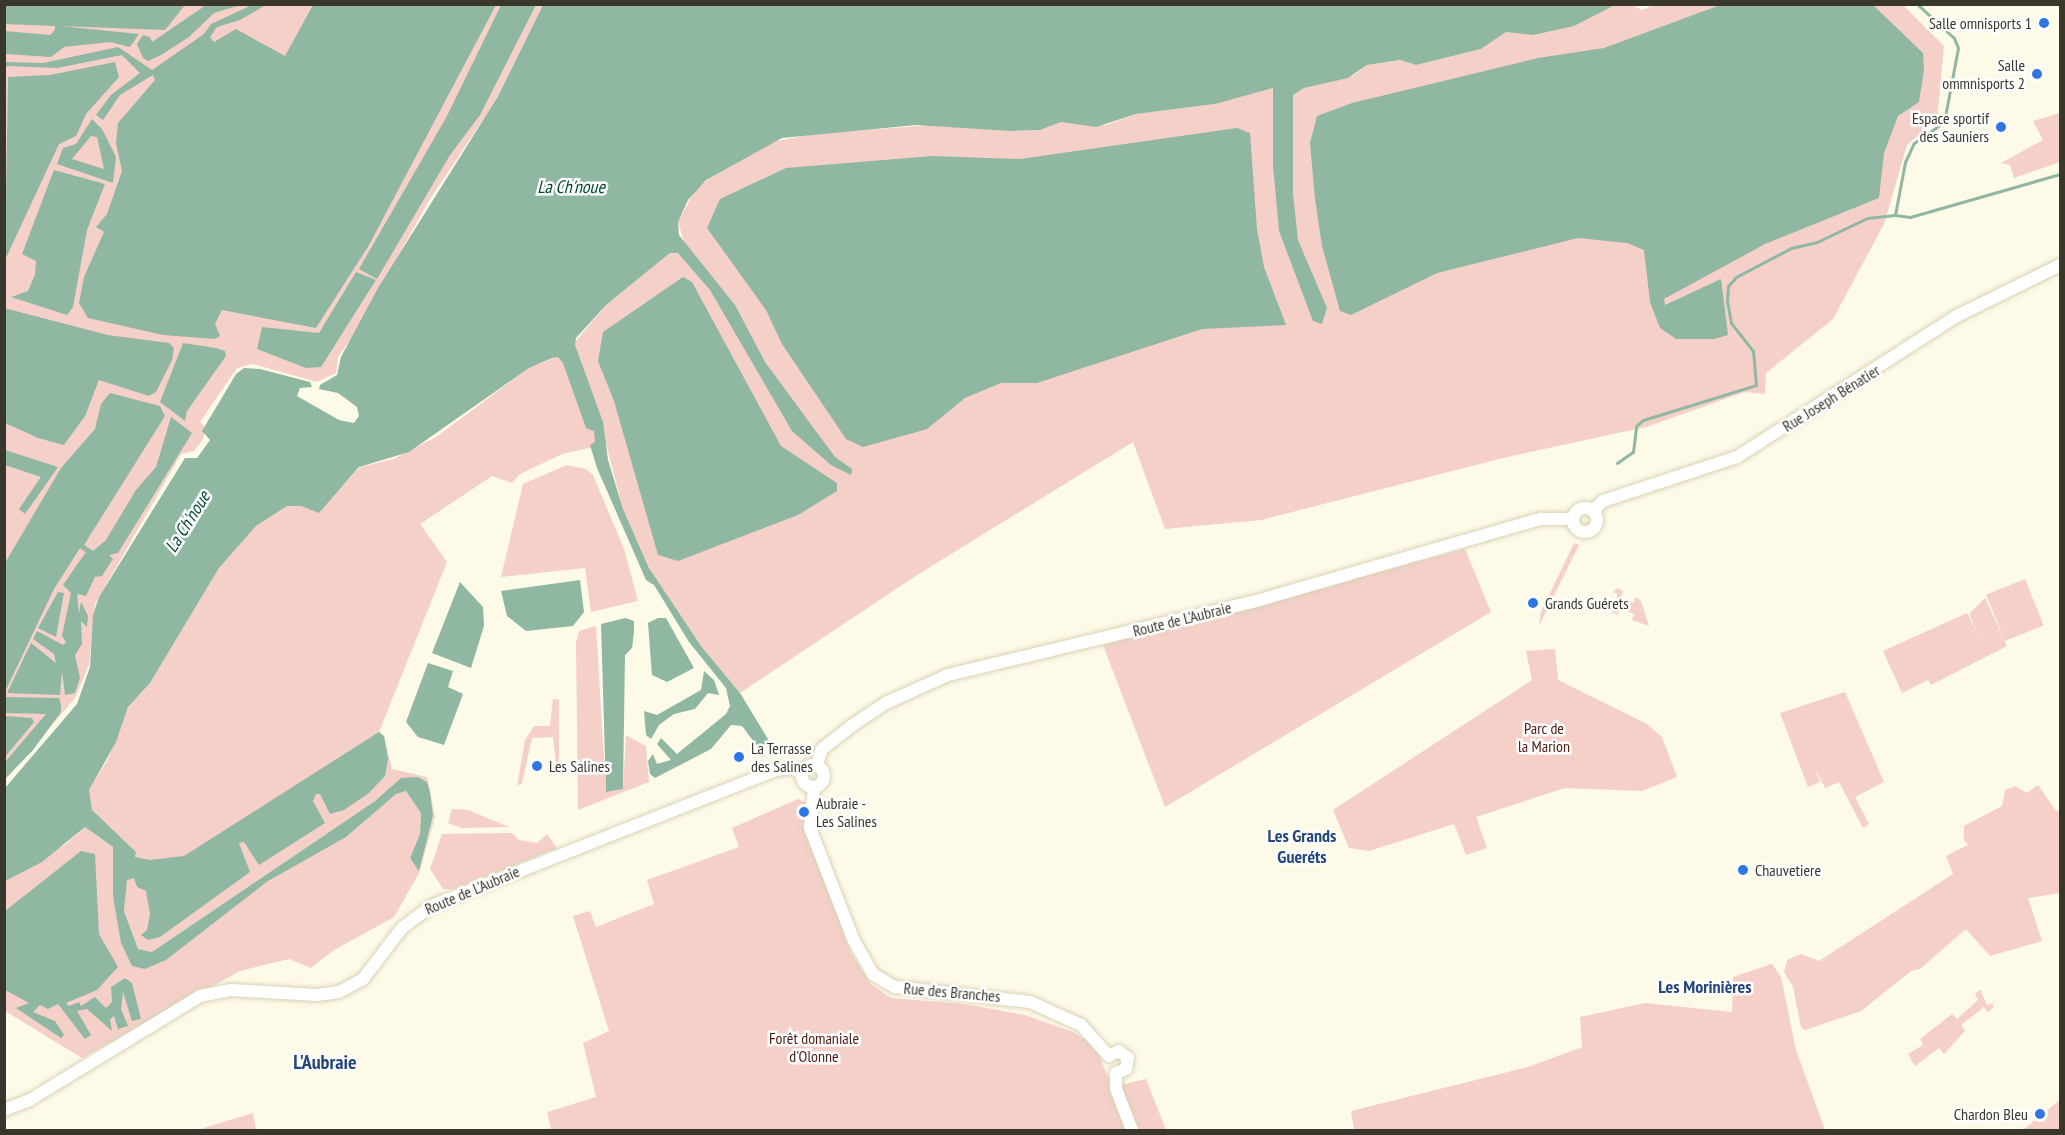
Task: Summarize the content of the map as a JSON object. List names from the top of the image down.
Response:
{
  "streets": {
    "street": ["Rue Joseph Bénatier", "Route de L'Aubraie", "Rue des Branches"]
  },
  "crossings": [
    ["Rue Joseph Bénatier", "Route de L'Aubraie"],
    ["Route de L'Aubraie", "Rue des Branches"]
  ],
  "districts": ["Les Grands Gueréts", "Les Morinières", "L'Aubraie"],
  "water": ["La Ch'noue"],
  "parks": ["Parc de la Marion", "Forêt domaniale d'Olonne"],
  "places": [
    "Salle omnisports 1",
    "Salle ommnisports 2",
    "Espace sportif des Sauniers",
    "Grands Guérets",
    "La Terrasse des Salines",
    "Les Salines",
    "Aubraie - Les Salines",
    "Chauvetiere",
    "Chardon Bleu"
  ]
}
